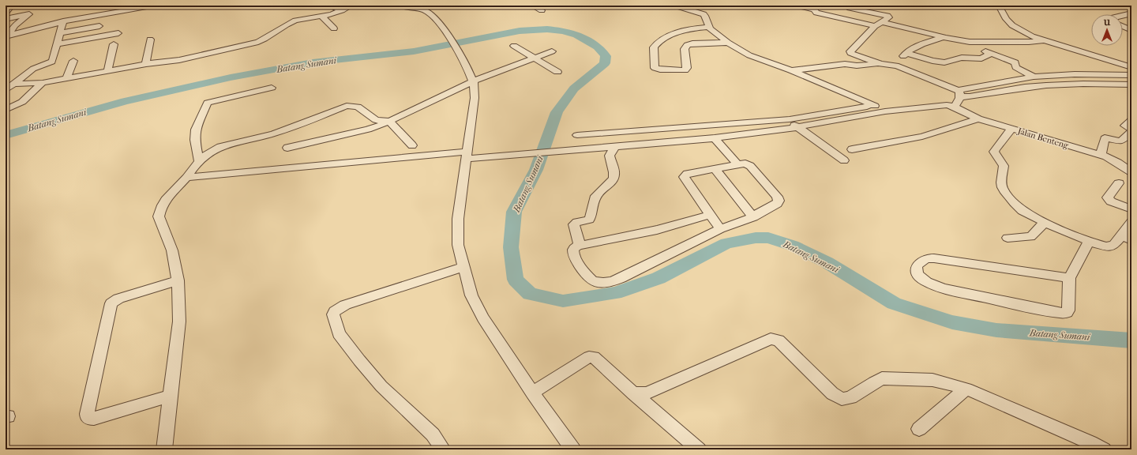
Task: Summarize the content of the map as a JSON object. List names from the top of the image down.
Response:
{
  "streets": {
    "street": ["Jalan Benteng"]
  },
  "water": ["Batang Sumani"],
  "north": "top"
}
